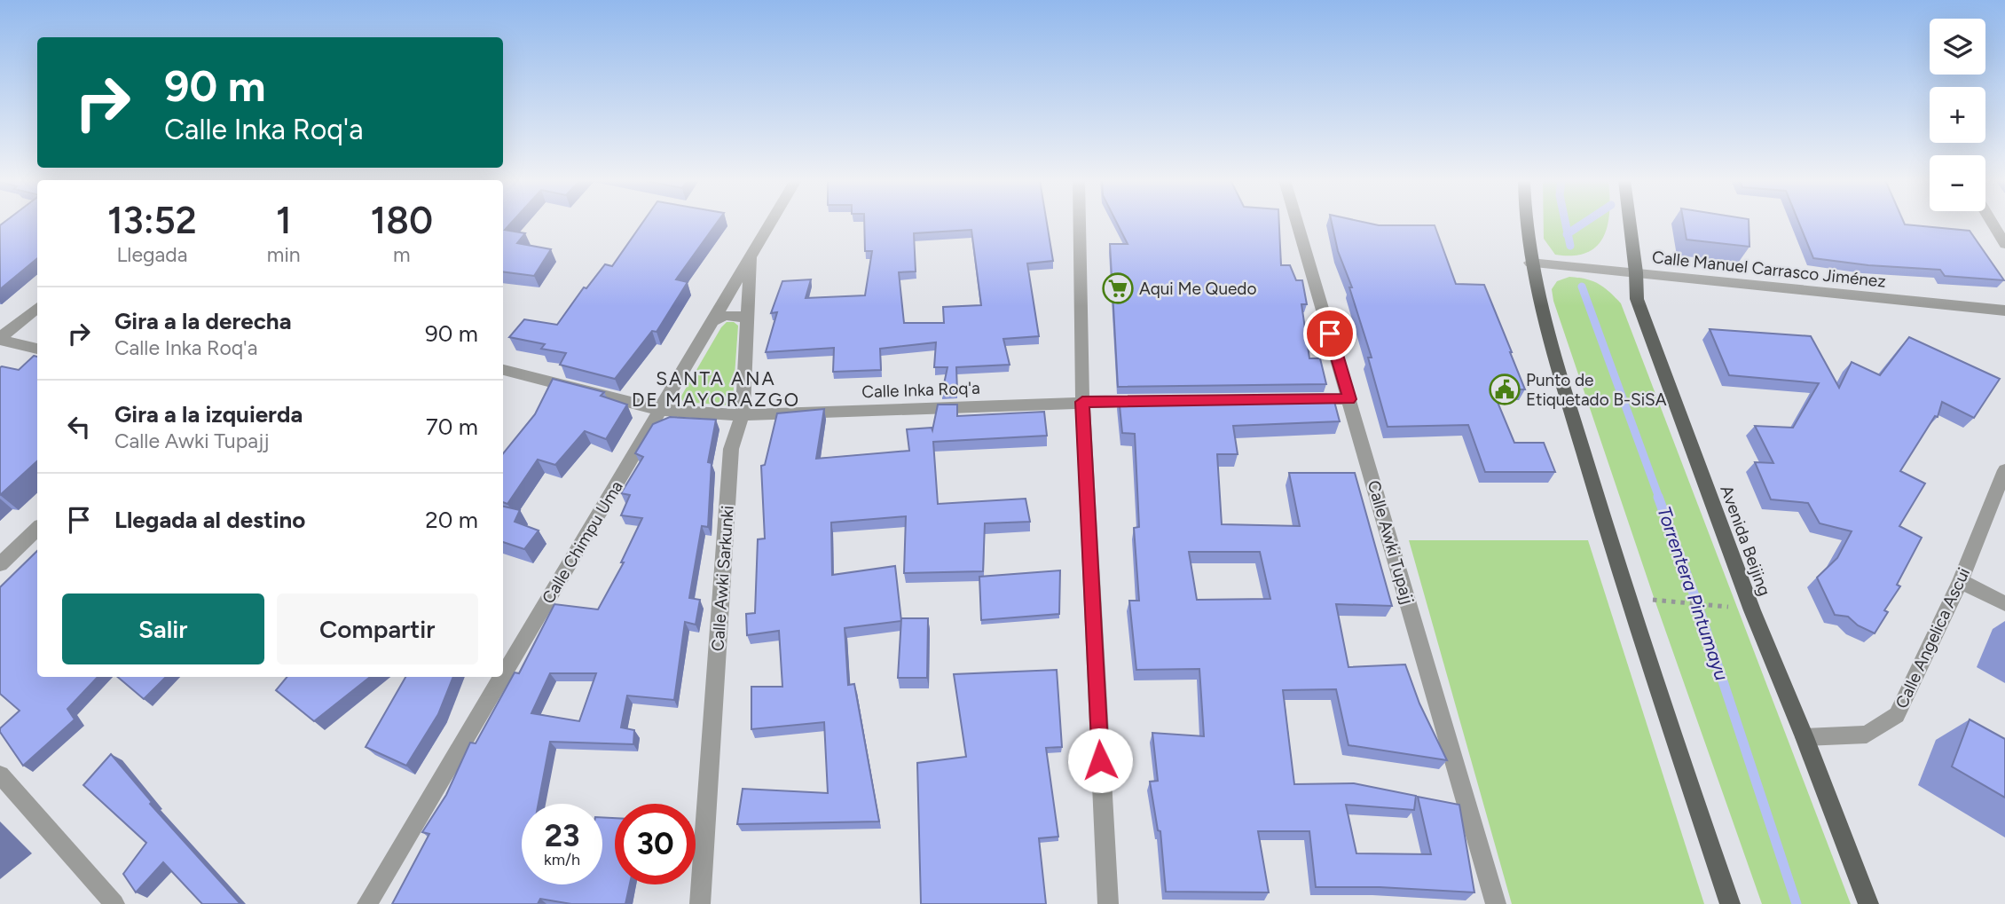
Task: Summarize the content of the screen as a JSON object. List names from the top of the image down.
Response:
{
  "streets": {
    "main road": ["Avenida Beijing"],
    "street": [
      "Calle Manuel Carrasco Jiménez",
      "Calle Inka Roq'a",
      "Calle Chimpu Uma",
      "Calle Awki Tupajj",
      "Calle Awki Sarkunki",
      "Calle Angelica Ascui"
    ]
  },
  "crossings": [
    ["Calle Manuel Carrasco Jiménez", "Avenida Beijing"],
    ["Calle Inka Roq'a", "Calle Chimpu Uma"],
    ["Calle Inka Roq'a", "Calle Awki Sarkunki"],
    ["Avenida Beijing", "Calle Angelica Ascui"],
    ["Calle Chimpu Uma", "Calle Awki Sarkunki"]
  ],
  "districts": ["SANTA ANA DE MAYORAZGO"],
  "water": ["Torrentera Pintumayu"],
  "places": {
    "supermarket": ["Aqui Me Quedo"],
    "public building": ["Punto de Etiquetado B-SiSA"]
  },
  "page": {
    "map_buttons": ["+", "−"],
    "turn": ["90 m", "Calle Inka Roq'a"],
    "eta": [
      "13:52",
      "Llegada",
      "1",
      "min",
      "180",
      "m"
    ],
    "list": [
      {
        "name": "Gira a la derecha",
        "note": "Calle Inka Roq'a",
        "value": "90 m"
      },
      {
        "name": "Gira a la izquierda",
        "note": "Calle Awki Tupajj",
        "value": "70 m"
      },
      {
        "name": "Llegada al destino",
        "value": "20 m"
      }
    ],
    "buttons": ["Salir", "Compartir"],
    "speed": "23 km/h",
    "limit": "30"
  }
}
